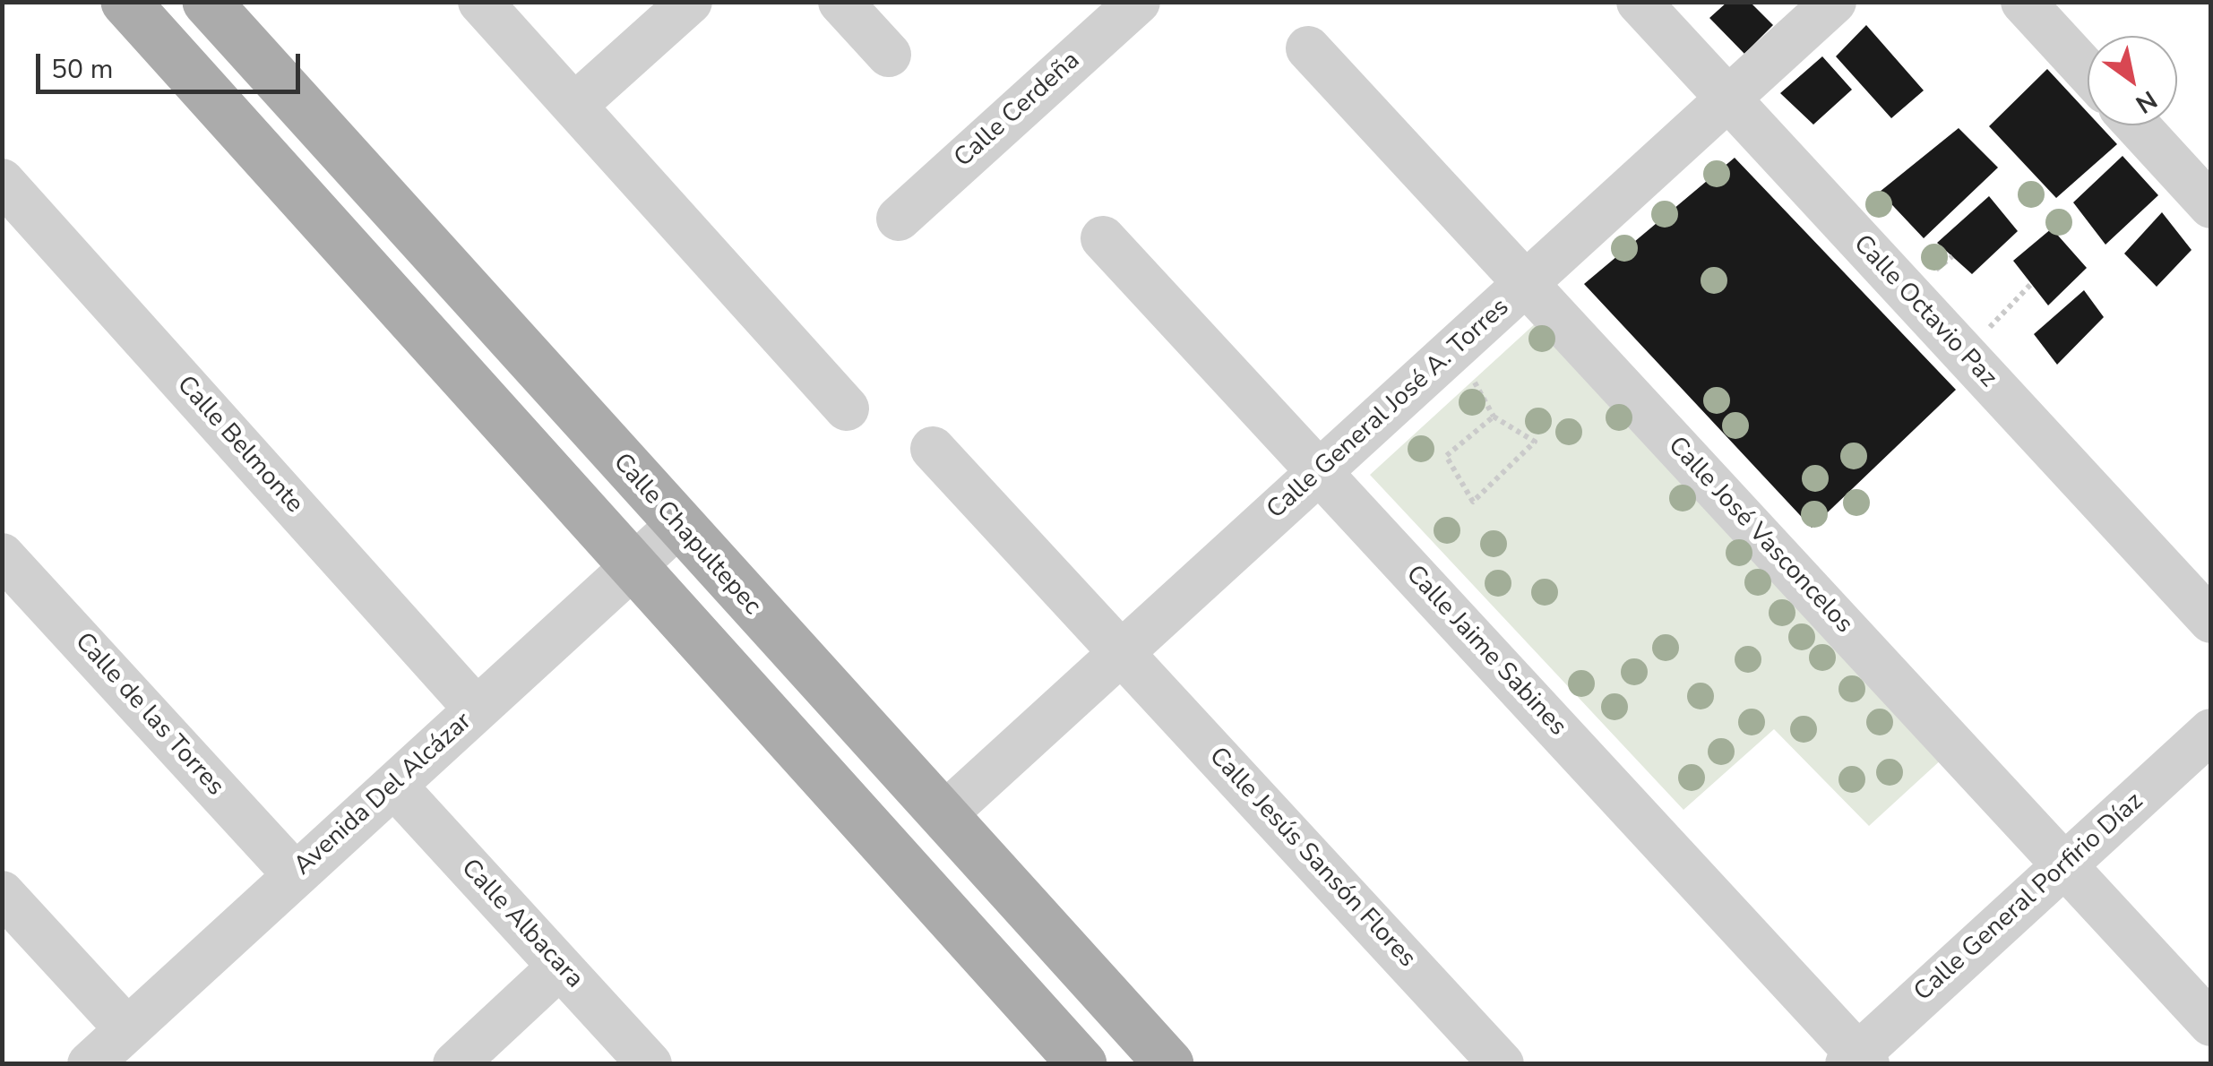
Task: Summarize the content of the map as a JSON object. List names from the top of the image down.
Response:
{
  "streets": {
    "main road": ["Calle Chapultepec"],
    "street": [
      "Calle Cerdeña",
      "Calle Octavio Paz",
      "Calle General José A. Torres",
      "Calle Belmonte",
      "Calle José Vasconcelos",
      "Calle Jaime Sabines",
      "Calle de las Torres",
      "Avenida Del Alcázar",
      "Calle Jesús Sansón Flores",
      "Calle General Porfirio Díaz",
      "Calle Albacara"
    ]
  },
  "crossings": [
    ["Calle Octavio Paz", "Calle General José A. Torres"],
    ["Calle General José A. Torres", "Calle Chapultepec"],
    ["Calle General José A. Torres", "Calle José Vasconcelos"],
    ["Calle General José A. Torres", "Calle Jaime Sabines"],
    ["Calle General José A. Torres", "Calle Jesús Sansón Flores"],
    ["Calle Belmonte", "Avenida Del Alcázar"],
    ["Calle Chapultepec", "Avenida Del Alcázar"],
    ["Calle José Vasconcelos", "Calle General Porfirio Díaz"],
    ["Calle Jaime Sabines", "Calle General Porfirio Díaz"],
    ["Calle de las Torres", "Avenida Del Alcázar"],
    ["Avenida Del Alcázar", "Calle Albacara"]
  ],
  "scale_bar": "50 m",
  "north": "bottom right"
}
